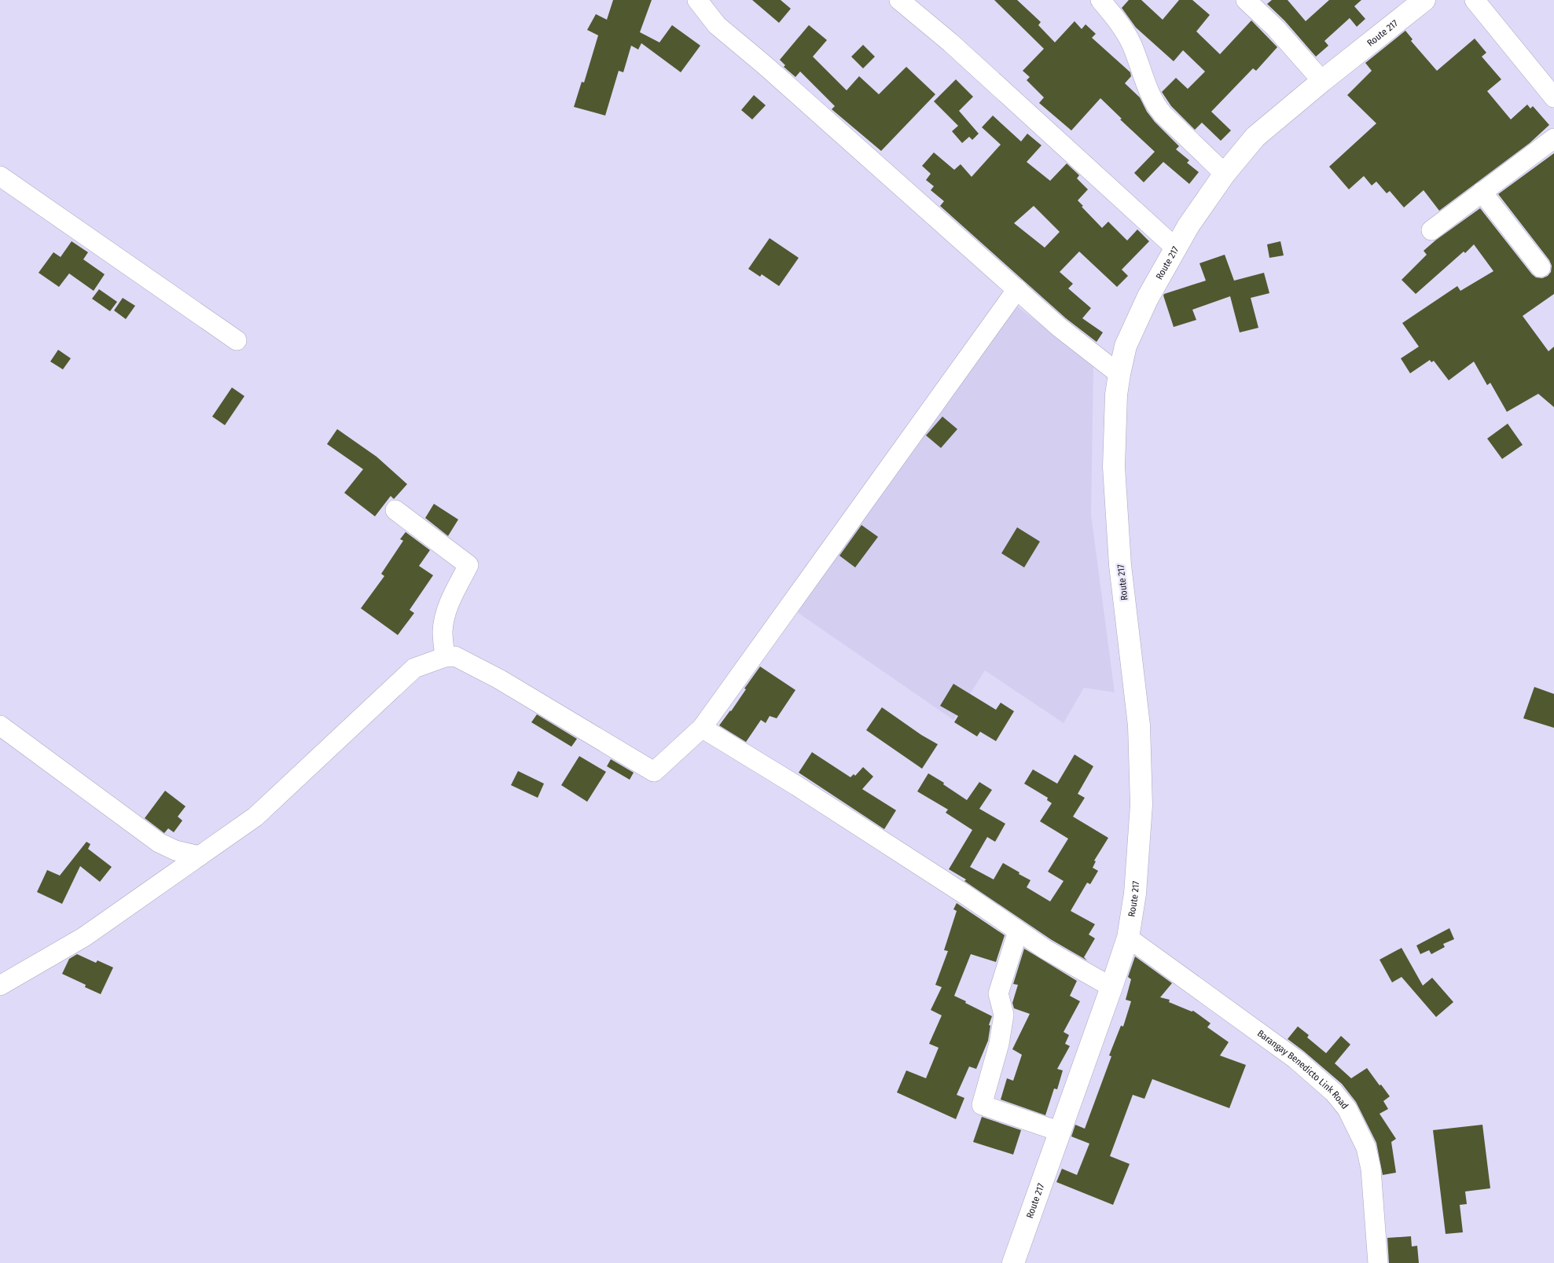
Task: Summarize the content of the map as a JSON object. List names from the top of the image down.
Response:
{
  "streets": {
    "main road": ["Route 217"],
    "street": ["Barangay Benedicto Link Road"]
  },
  "crossings": [
    ["Route 217", "Barangay Benedicto Link Road"]
  ]
}
